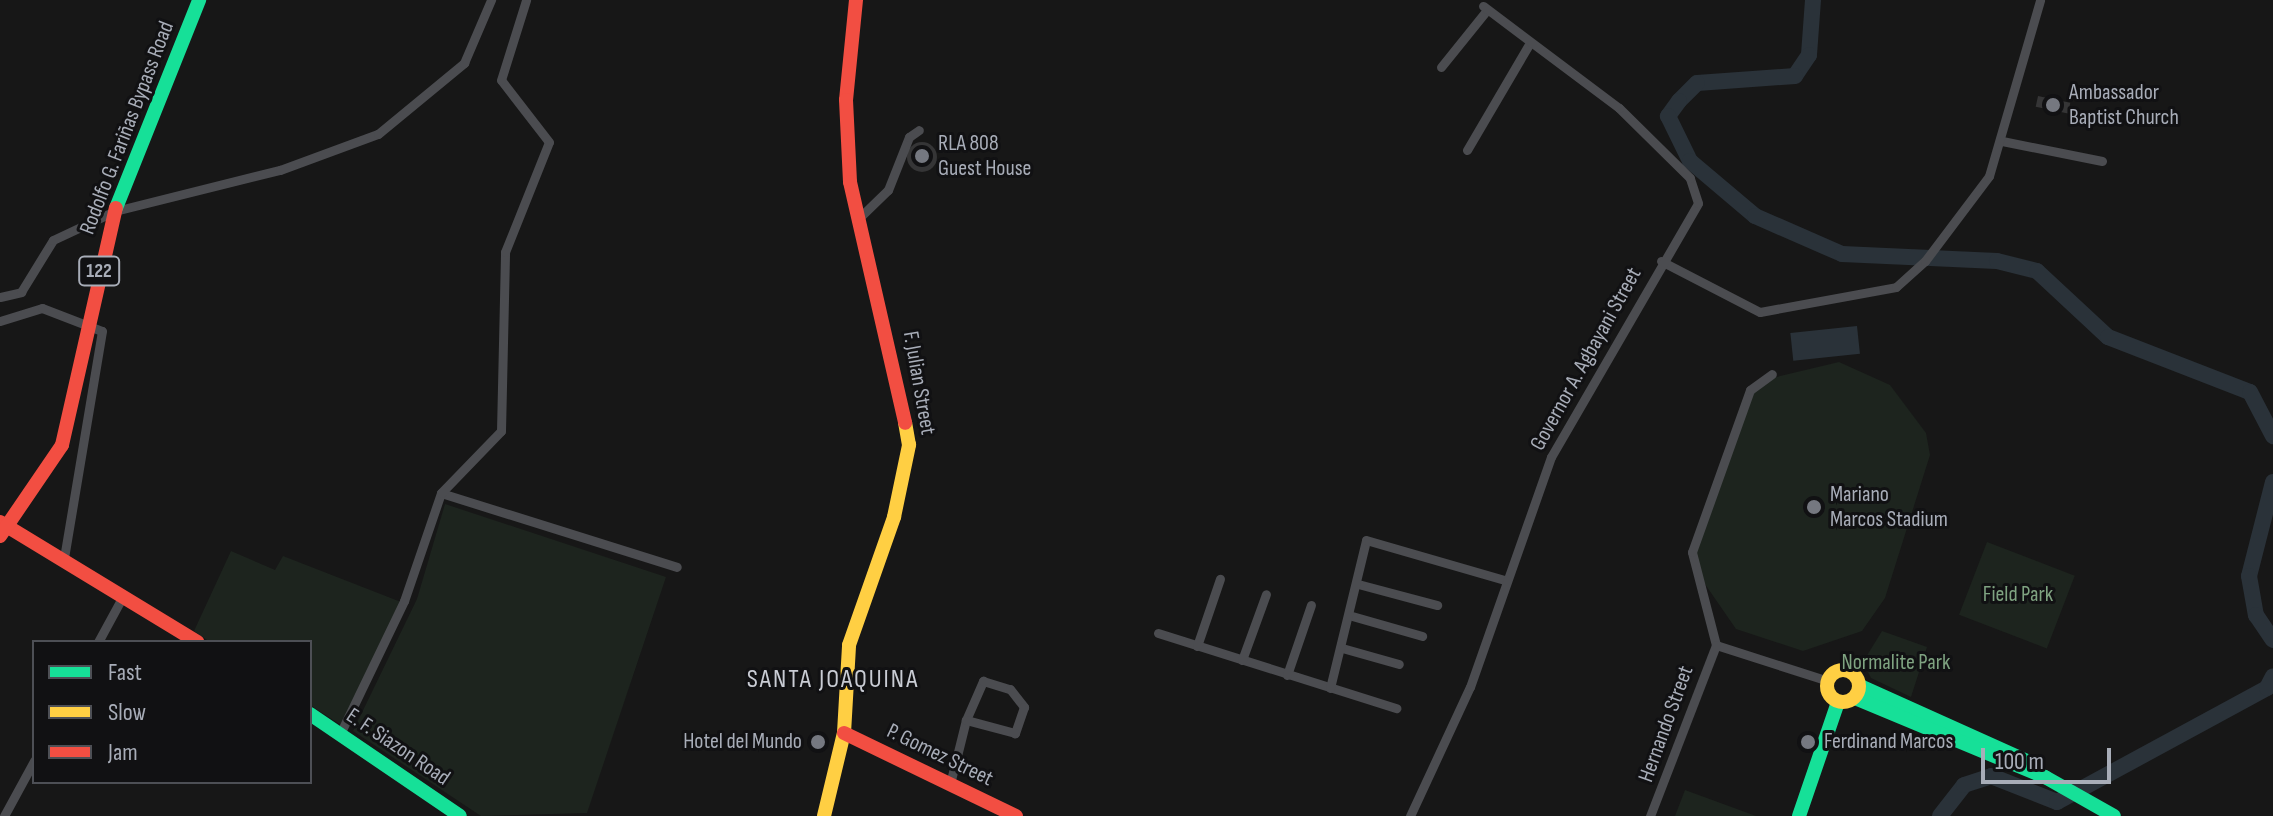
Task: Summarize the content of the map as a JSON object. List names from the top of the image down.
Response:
{
  "streets": {
    "main road": [
      "Rodolfo G. Fariñas Bypass Road",
      "122",
      "F. Julian Street",
      "E. F. Siazon Road",
      "P. Gomez Street"
    ],
    "street": ["Governor A. Agbayani Street", "Hernando Street"]
  },
  "crossings": [
    ["F. Julian Street", "P. Gomez Street"]
  ],
  "districts": ["SANTA JOAQUINA"],
  "parks": ["Field Park", "Normalite Park"],
  "places": [
    "Ambassador Baptist Church",
    "RLA 808 Guest House",
    "Mariano Marcos Stadium",
    "Hotel del Mundo",
    "Ferdinand Marcos"
  ],
  "legend": ["Fast", "Slow", "Jam"],
  "scale_bar": "100 m"
}
